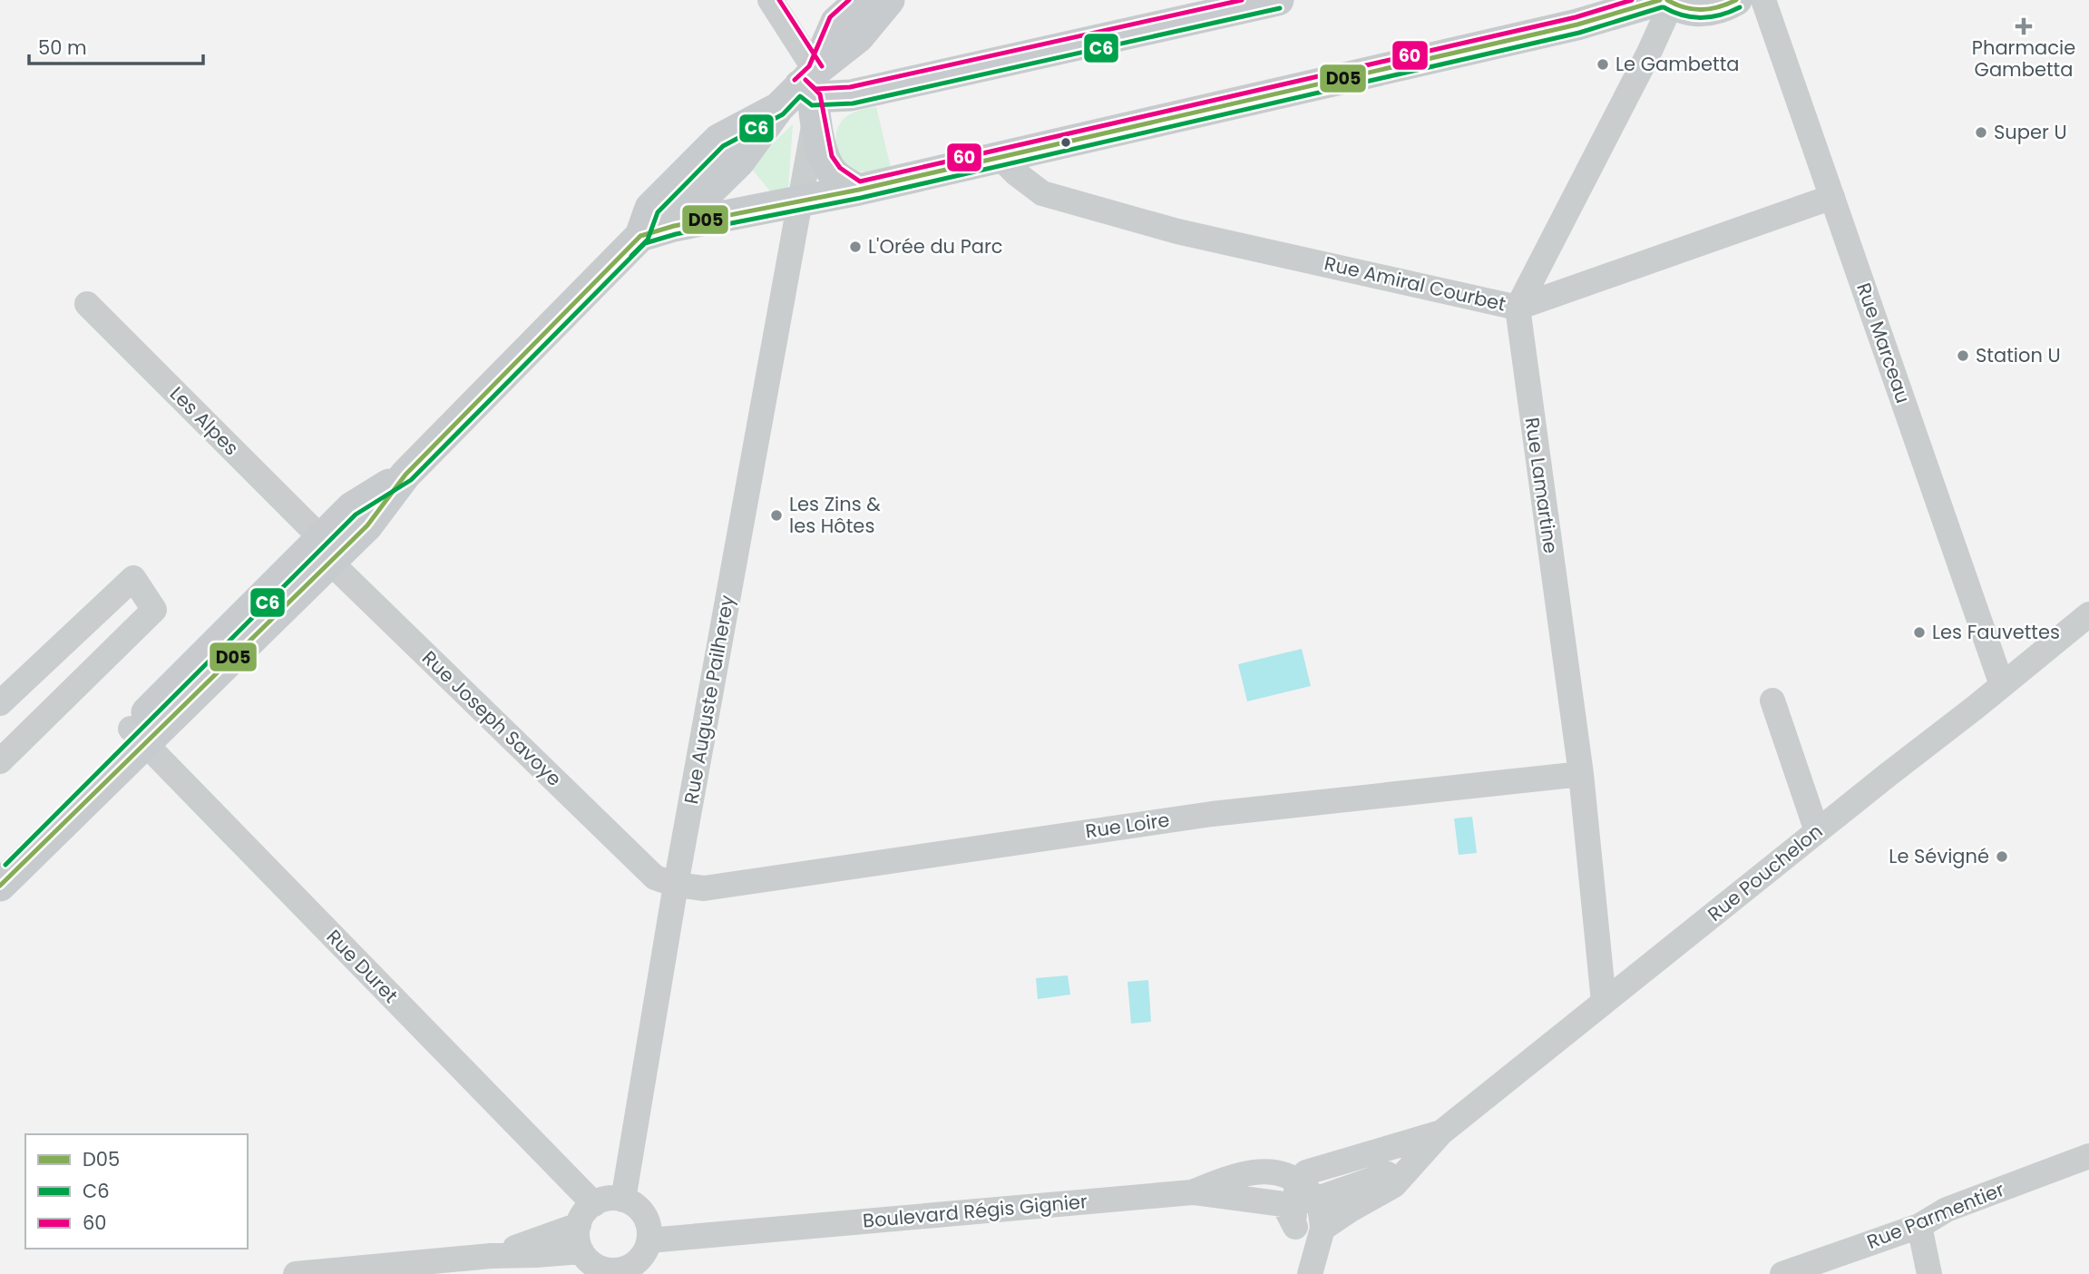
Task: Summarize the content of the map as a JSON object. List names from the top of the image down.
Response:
{
  "streets": {
    "street": [
      "Rue Amiral Courbet",
      "Rue Marceau",
      "Les Alpes",
      "Rue Lamartine",
      "Rue Auguste Pailherey",
      "Rue Joseph Savoye",
      "Rue Loire",
      "Rue Pouchelon",
      "Rue Duret",
      "Boulevard Régis Gignier",
      "Rue Parmentier"
    ]
  },
  "crossings": [
    ["Rue Amiral Courbet", "Rue Marceau"],
    ["Rue Amiral Courbet", "Rue Lamartine"],
    ["Rue Marceau", "Rue Pouchelon"],
    ["Les Alpes", "Rue Joseph Savoye"],
    ["Rue Lamartine", "Rue Loire"],
    ["Rue Lamartine", "Rue Pouchelon"],
    ["Rue Auguste Pailherey", "Rue Joseph Savoye"],
    ["Rue Auguste Pailherey", "Rue Loire"],
    ["Rue Auguste Pailherey", "Rue Duret"],
    ["Rue Auguste Pailherey", "Boulevard Régis Gignier"],
    ["Rue Joseph Savoye", "Rue Loire"],
    ["Rue Duret", "Boulevard Régis Gignier"]
  ],
  "places": {
    "health": ["Pharmacie Gambetta"],
    "other": [
      "Le Gambetta",
      "Super U",
      "L'Orée du Parc",
      "Station U",
      "Les Zins & les Hôtes",
      "Les Fauvettes",
      "Le Sévigné"
    ]
  },
  "lines": ["transit line D05", "transit line 60", "transit line C6"],
  "legend": ["D05", "C6", "60"],
  "scale_bar": "50 m"
}
